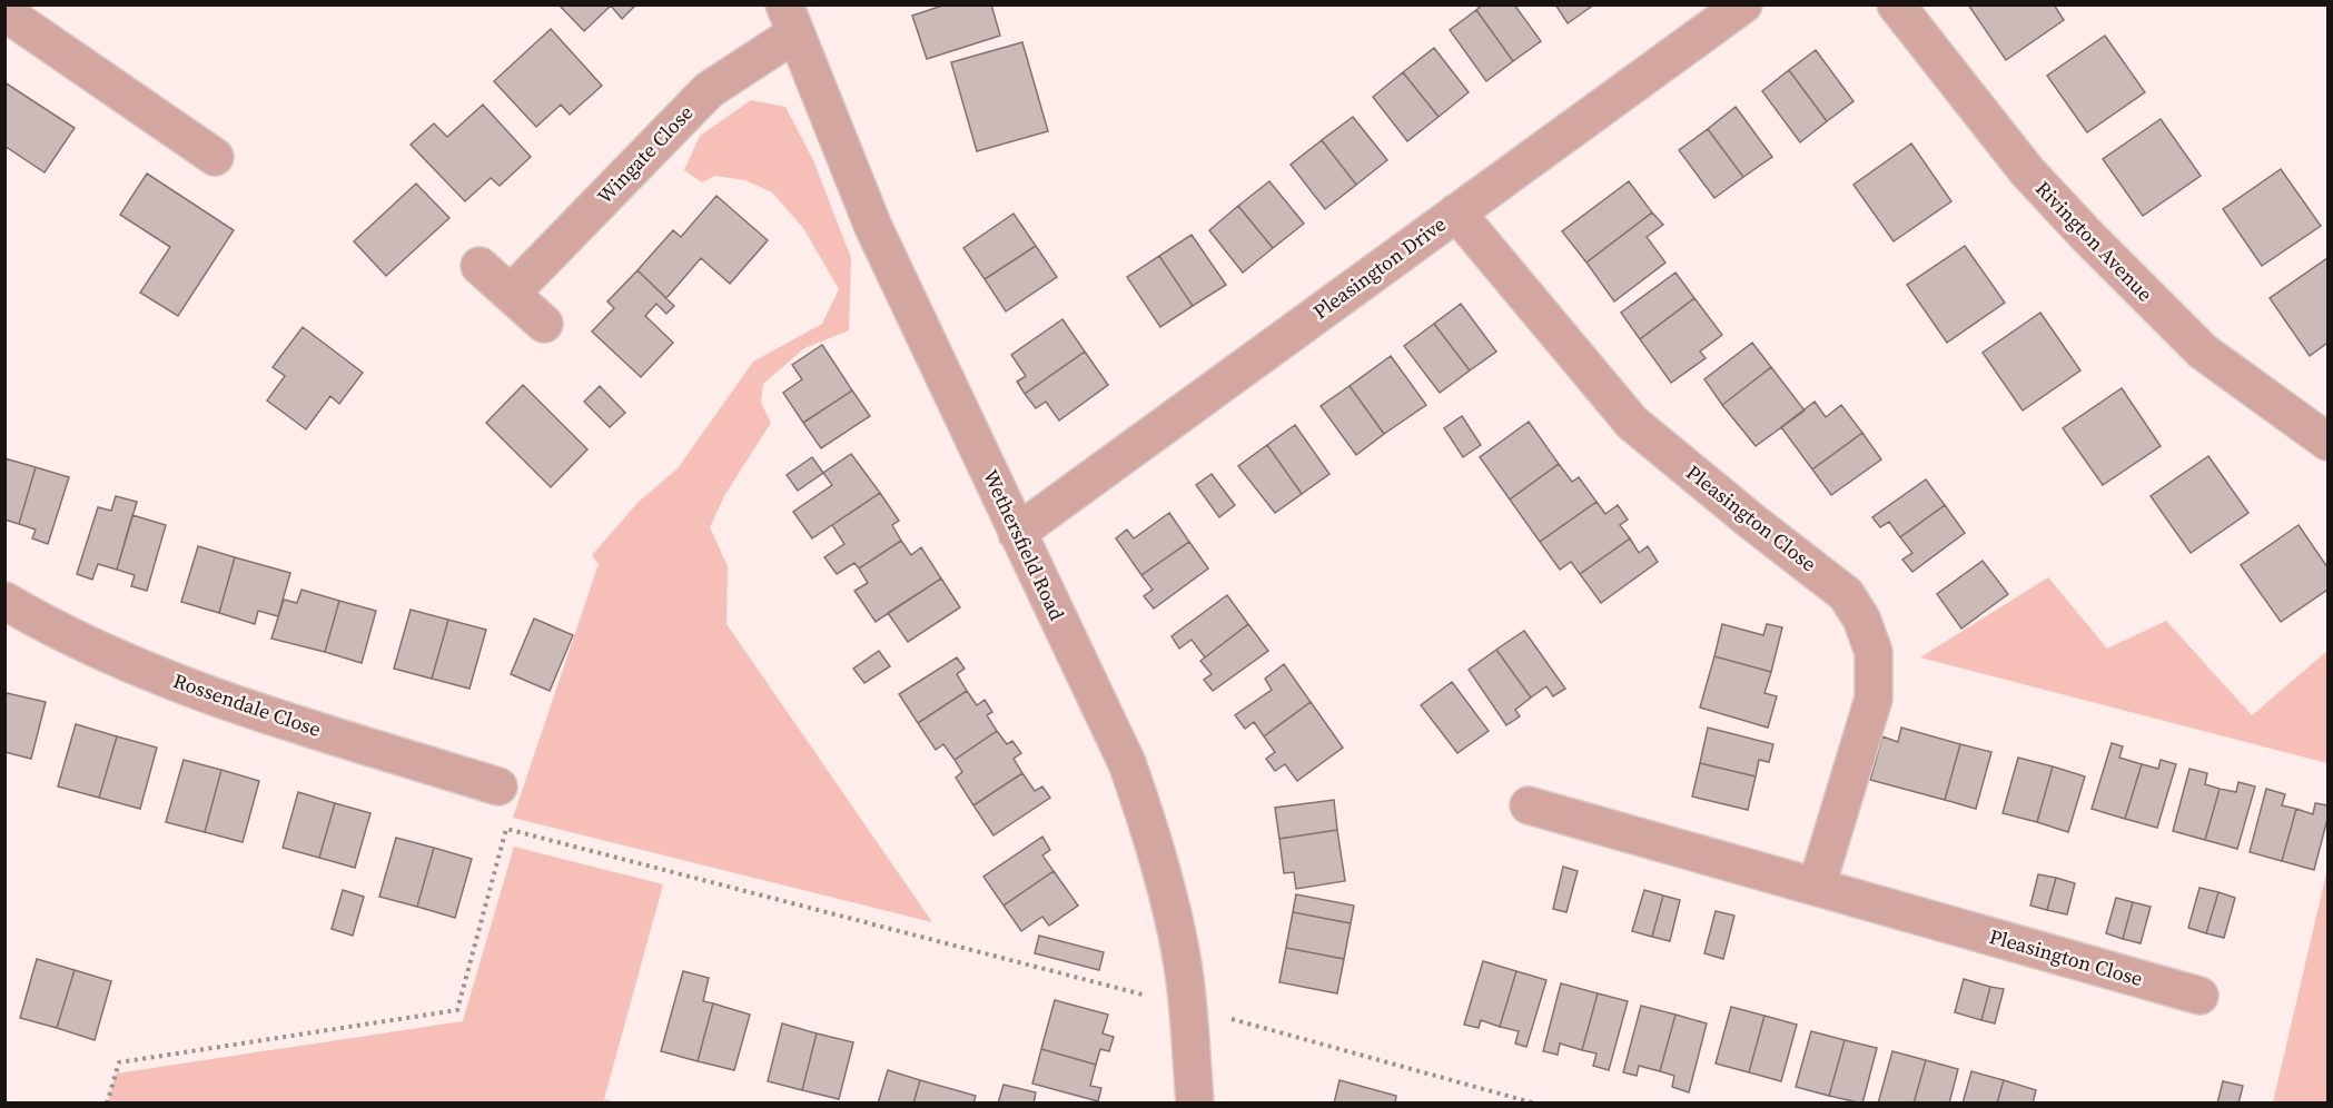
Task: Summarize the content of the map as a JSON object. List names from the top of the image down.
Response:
{
  "streets": {
    "street": [
      "Wingate Close",
      "Rivington Avenue",
      "Pleasington Drive",
      "Pleasington Close",
      "Wethersfield Road",
      "Rossendale Close"
    ]
  },
  "crossings": [
    ["Wingate Close", "Wethersfield Road"],
    ["Pleasington Drive", "Pleasington Close"],
    ["Pleasington Drive", "Wethersfield Road"]
  ]
}
